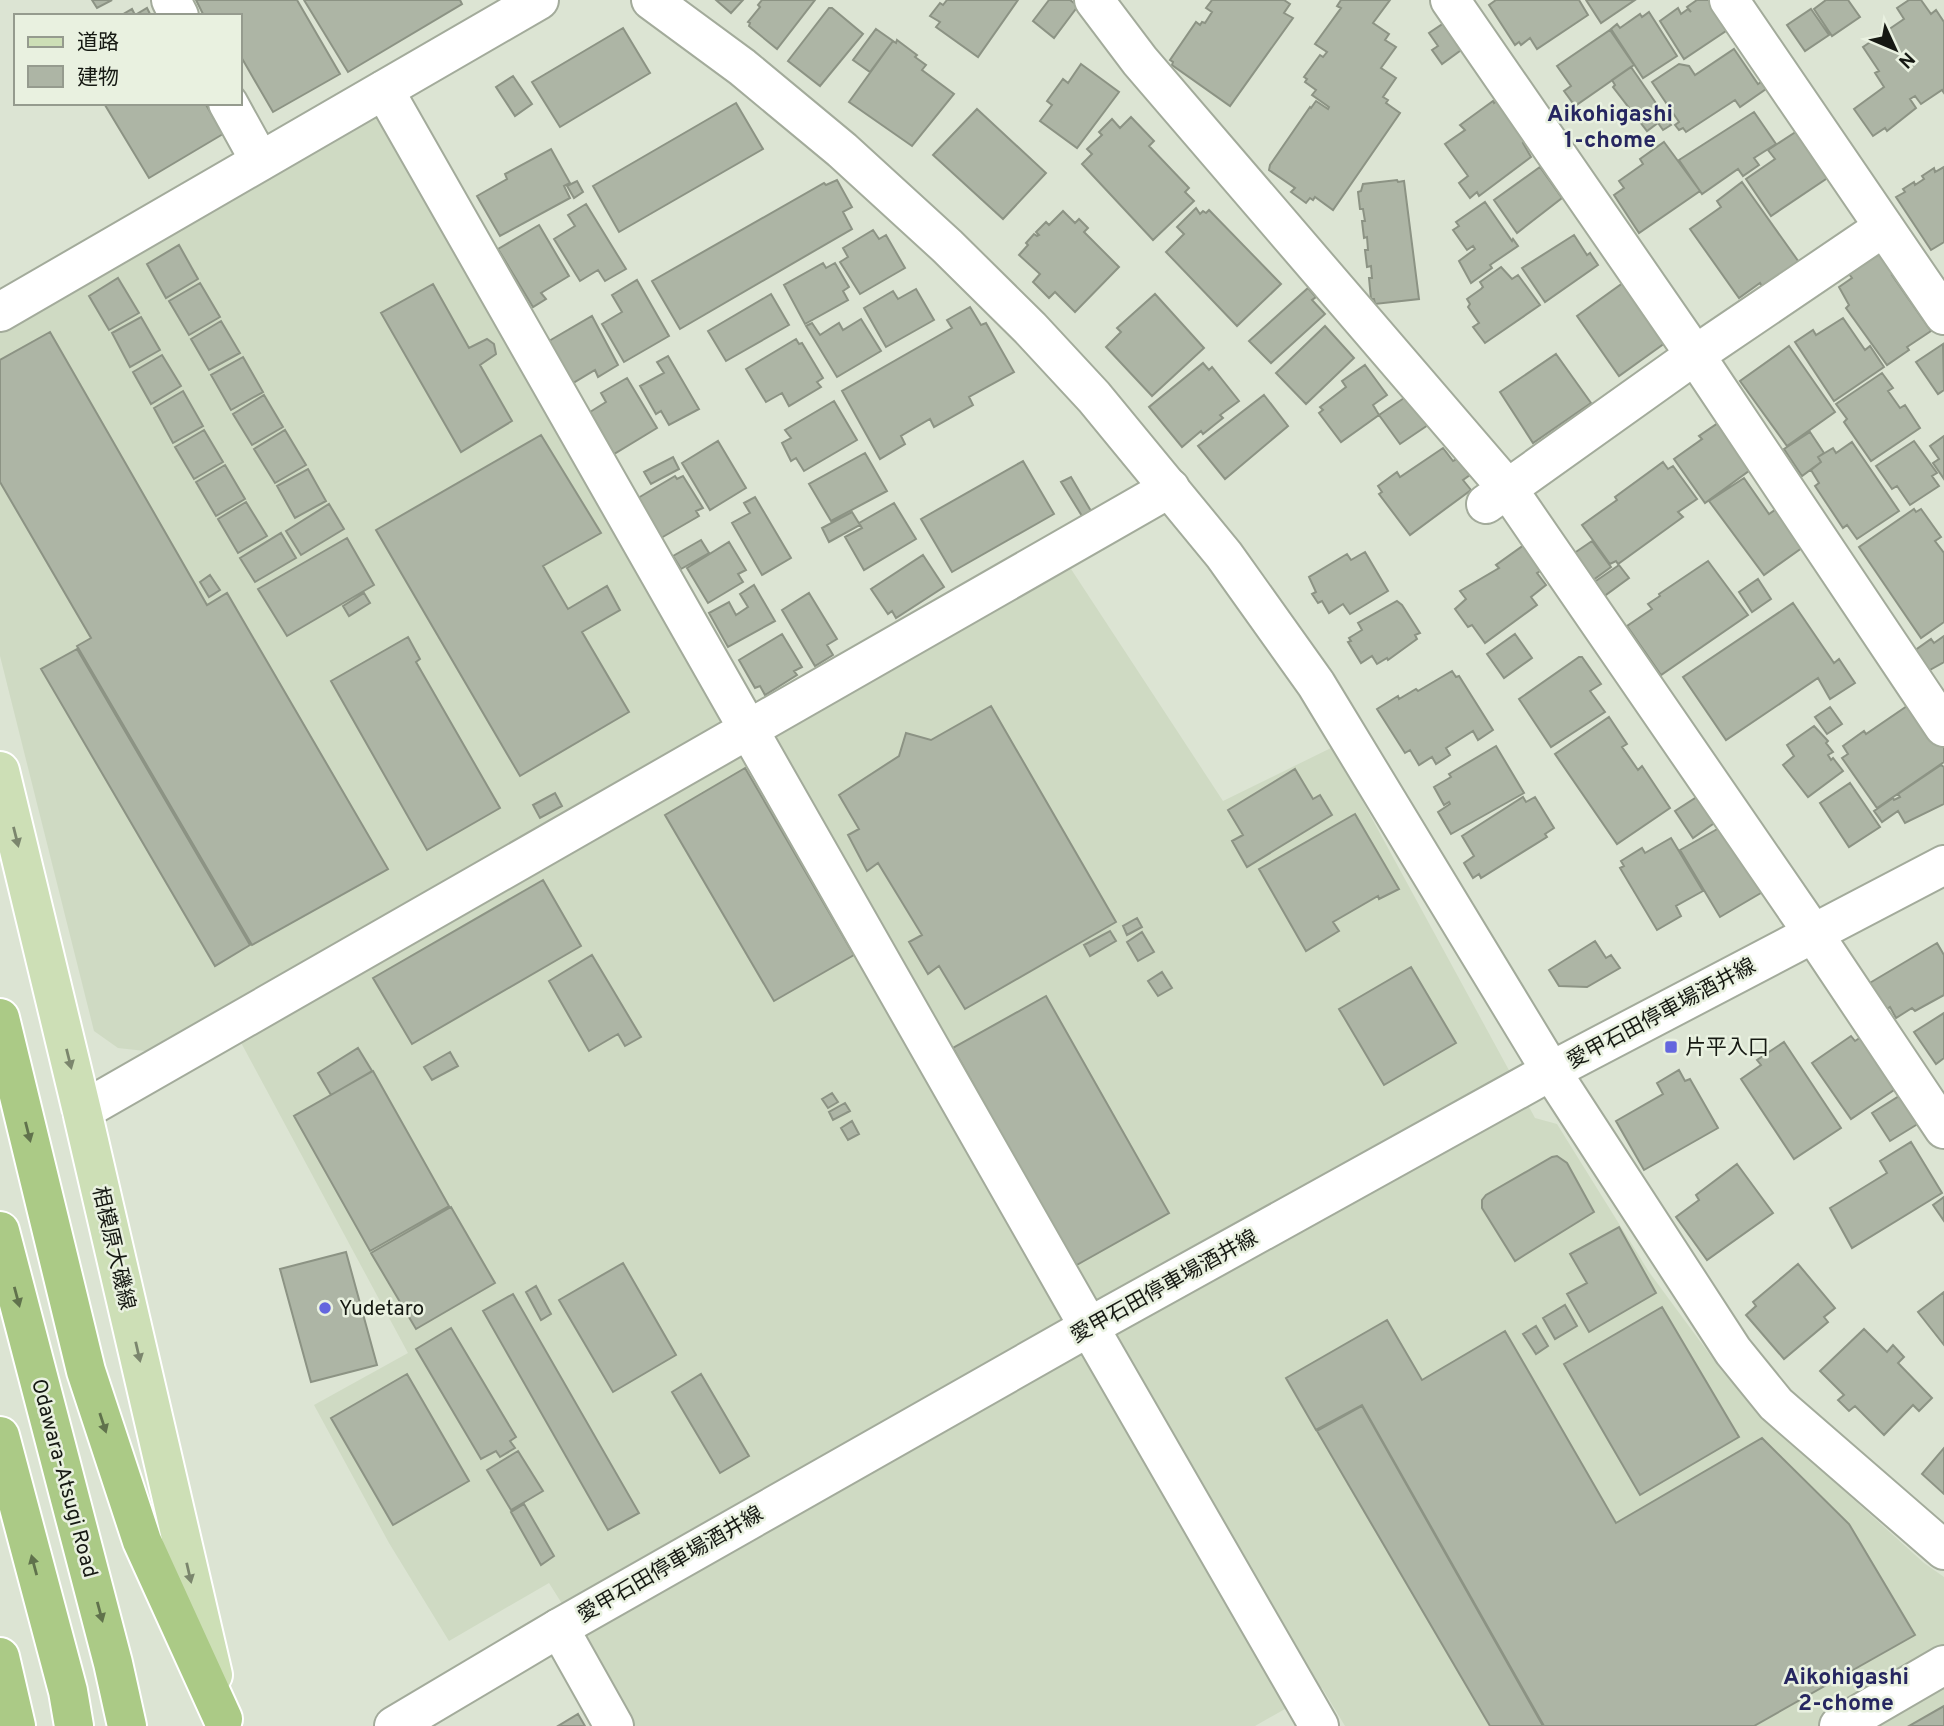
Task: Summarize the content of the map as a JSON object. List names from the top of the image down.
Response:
{
  "streets": {
    "highway": ["Odawara-Atsugi Road"],
    "main road": ["相模原大磯線"],
    "street": ["愛甲石田停車場酒井線"]
  },
  "one_way": ["相模原大磯線"],
  "districts": ["Aikohigashi 1-chome", "Aikohigashi 2-chome"],
  "places": {
    "transit": ["片平入口"],
    "other": ["Yudetaro"]
  },
  "legend": ["道路", "建物"],
  "north": "bottom right"
}
